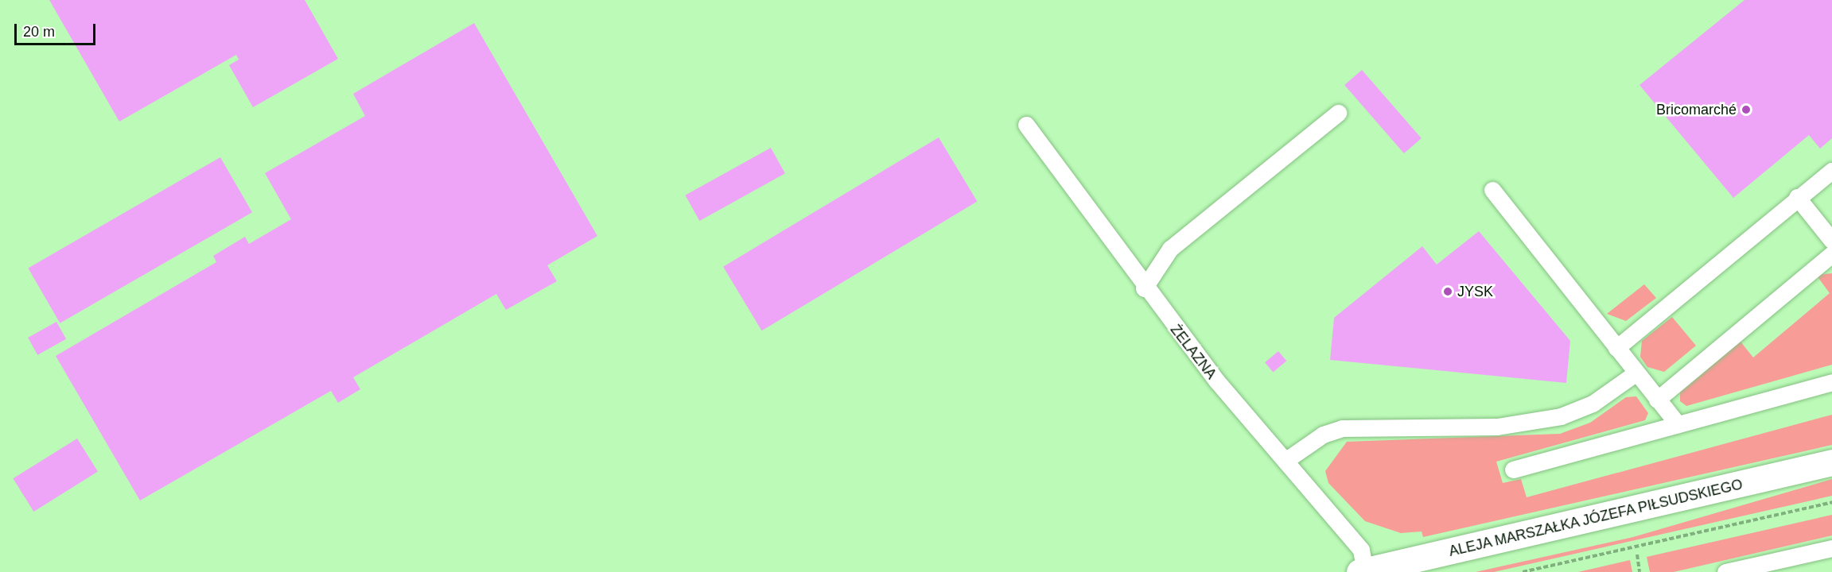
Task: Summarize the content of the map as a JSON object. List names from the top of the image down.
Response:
{
  "streets": {
    "main road": ["ALEJA MARSZAŁKA JÓZEFA PIŁSUDSKIEGO"],
    "lane": ["ŻELAZNA"]
  },
  "crossings": [
    ["ŻELAZNA", "ALEJA MARSZAŁKA JÓZEFA PIŁSUDSKIEGO"]
  ],
  "places": ["Bricomarché", "JYSK"],
  "scale_bar": "20 m"
}
